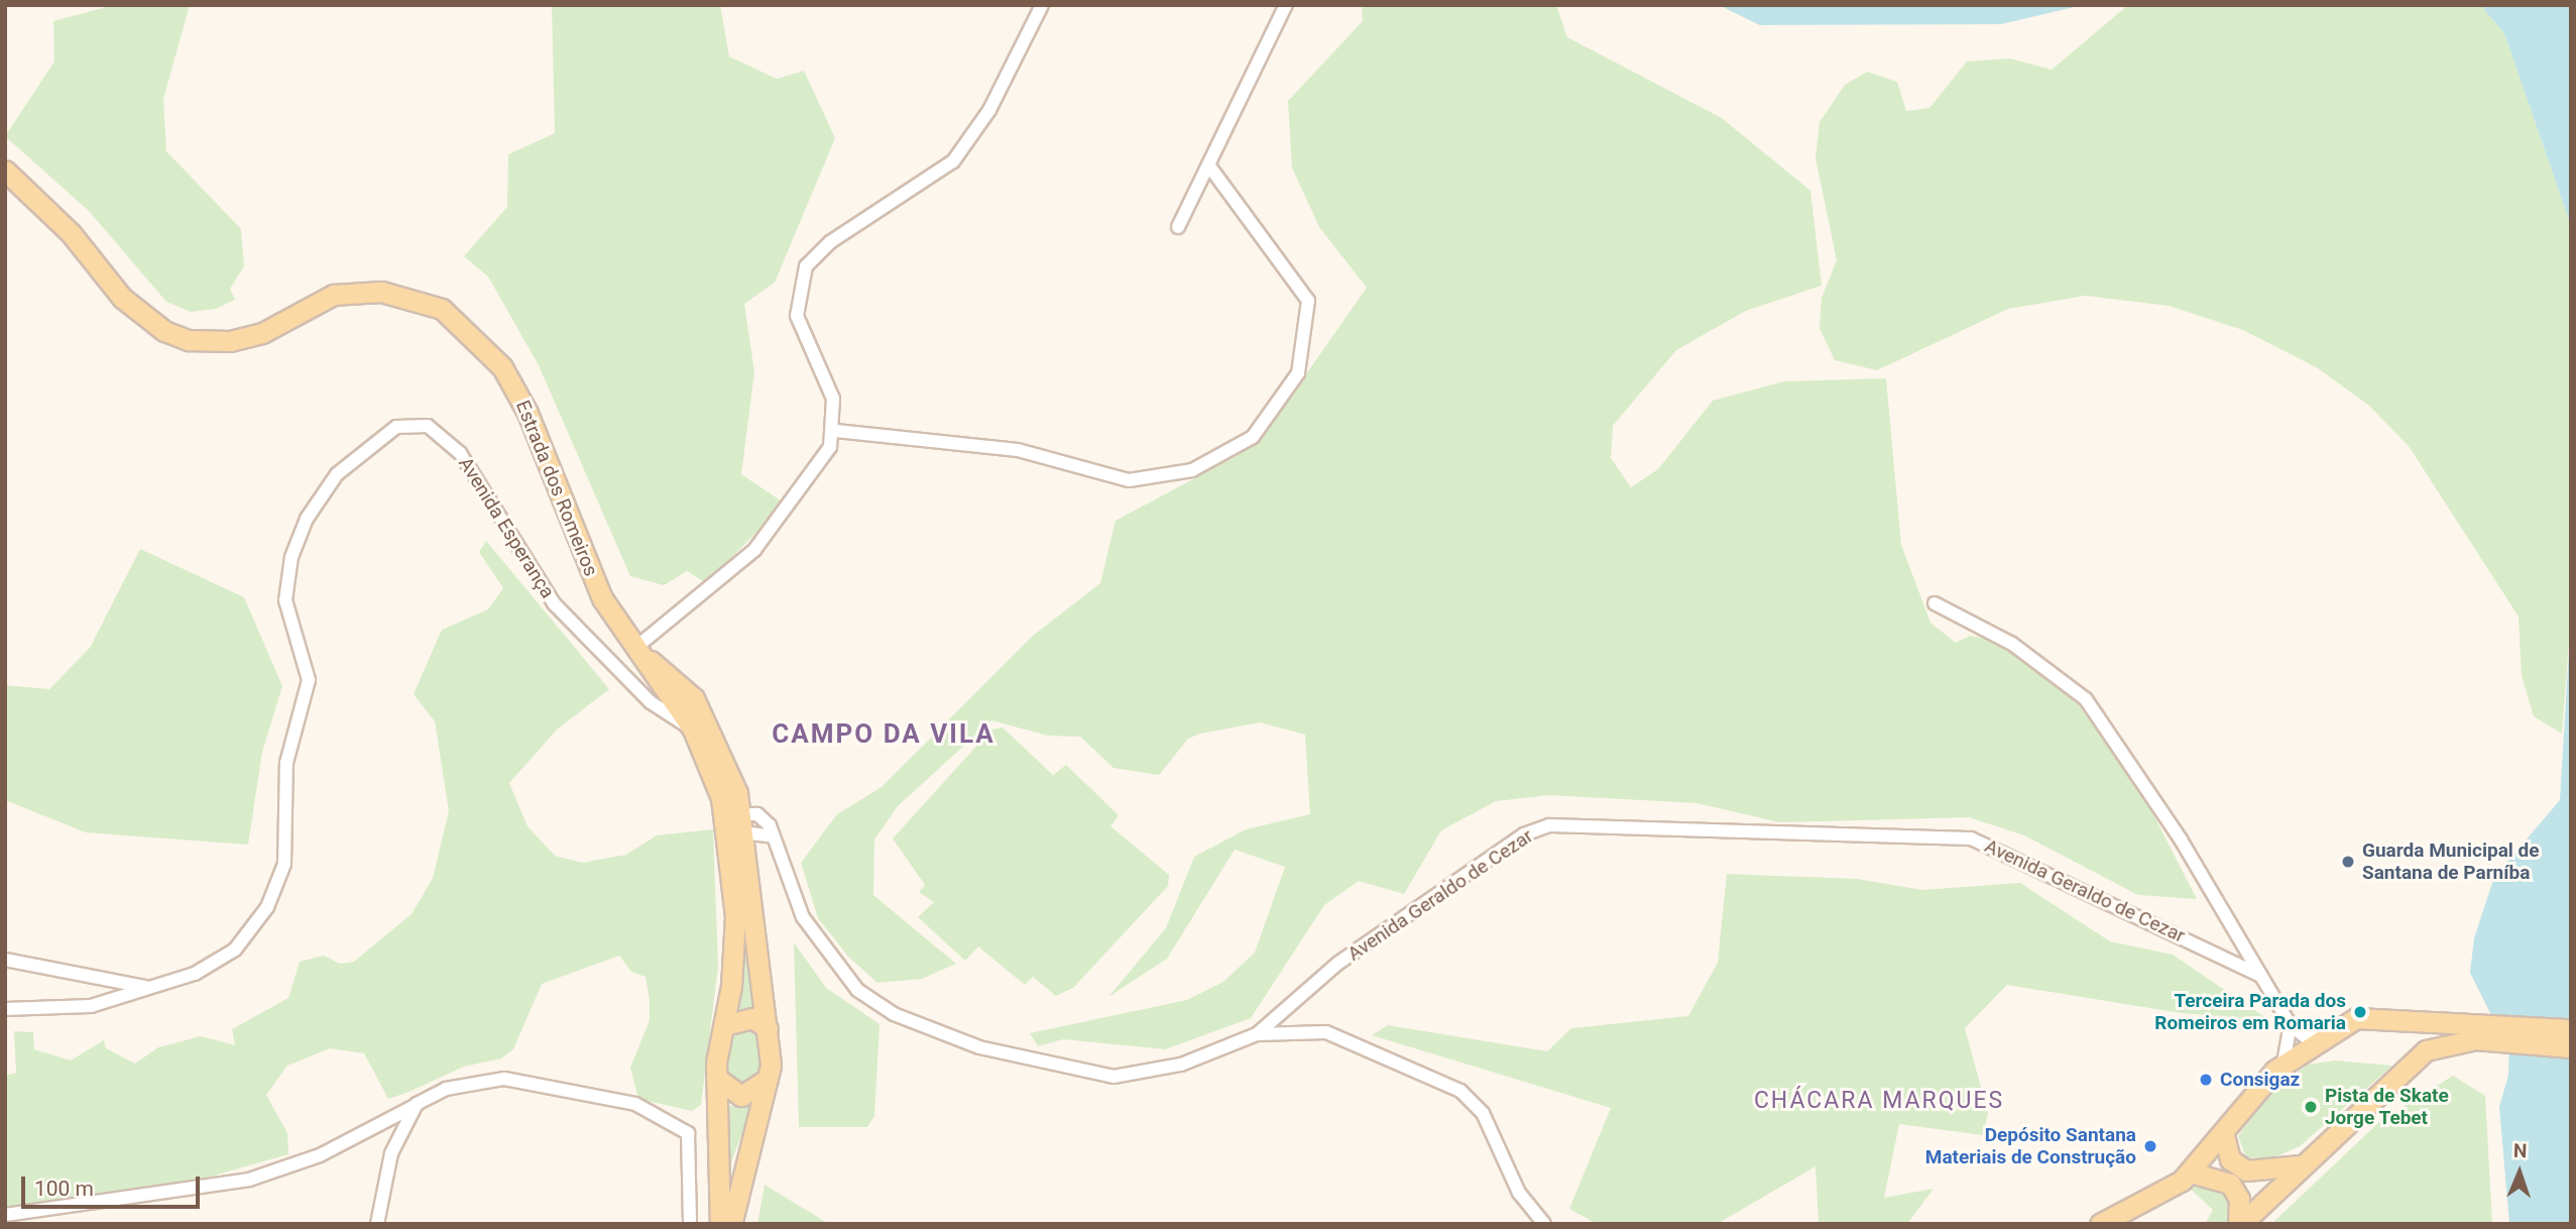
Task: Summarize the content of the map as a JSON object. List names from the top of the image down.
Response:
{
  "streets": {
    "main road": ["Estrada dos Romeiros"],
    "street": ["Avenida Esperança", "Avenida Geraldo de Cezar"]
  },
  "crossings": [
    ["Estrada dos Romeiros", "Avenida Esperança"],
    ["Estrada dos Romeiros", "Avenida Geraldo de Cezar"]
  ],
  "districts": ["CAMPO DA VILA", "CHÁCARA MARQUES"],
  "places": [
    "Guarda Municipal de Santana de Parníba",
    "Terceira Parada dos Romeiros em Romaria",
    "Consigaz",
    "Pista de Skate Jorge Tebet",
    "Depósito Santana Materiais de Construção"
  ],
  "scale_bar": "100 m",
  "north": "top"
}
